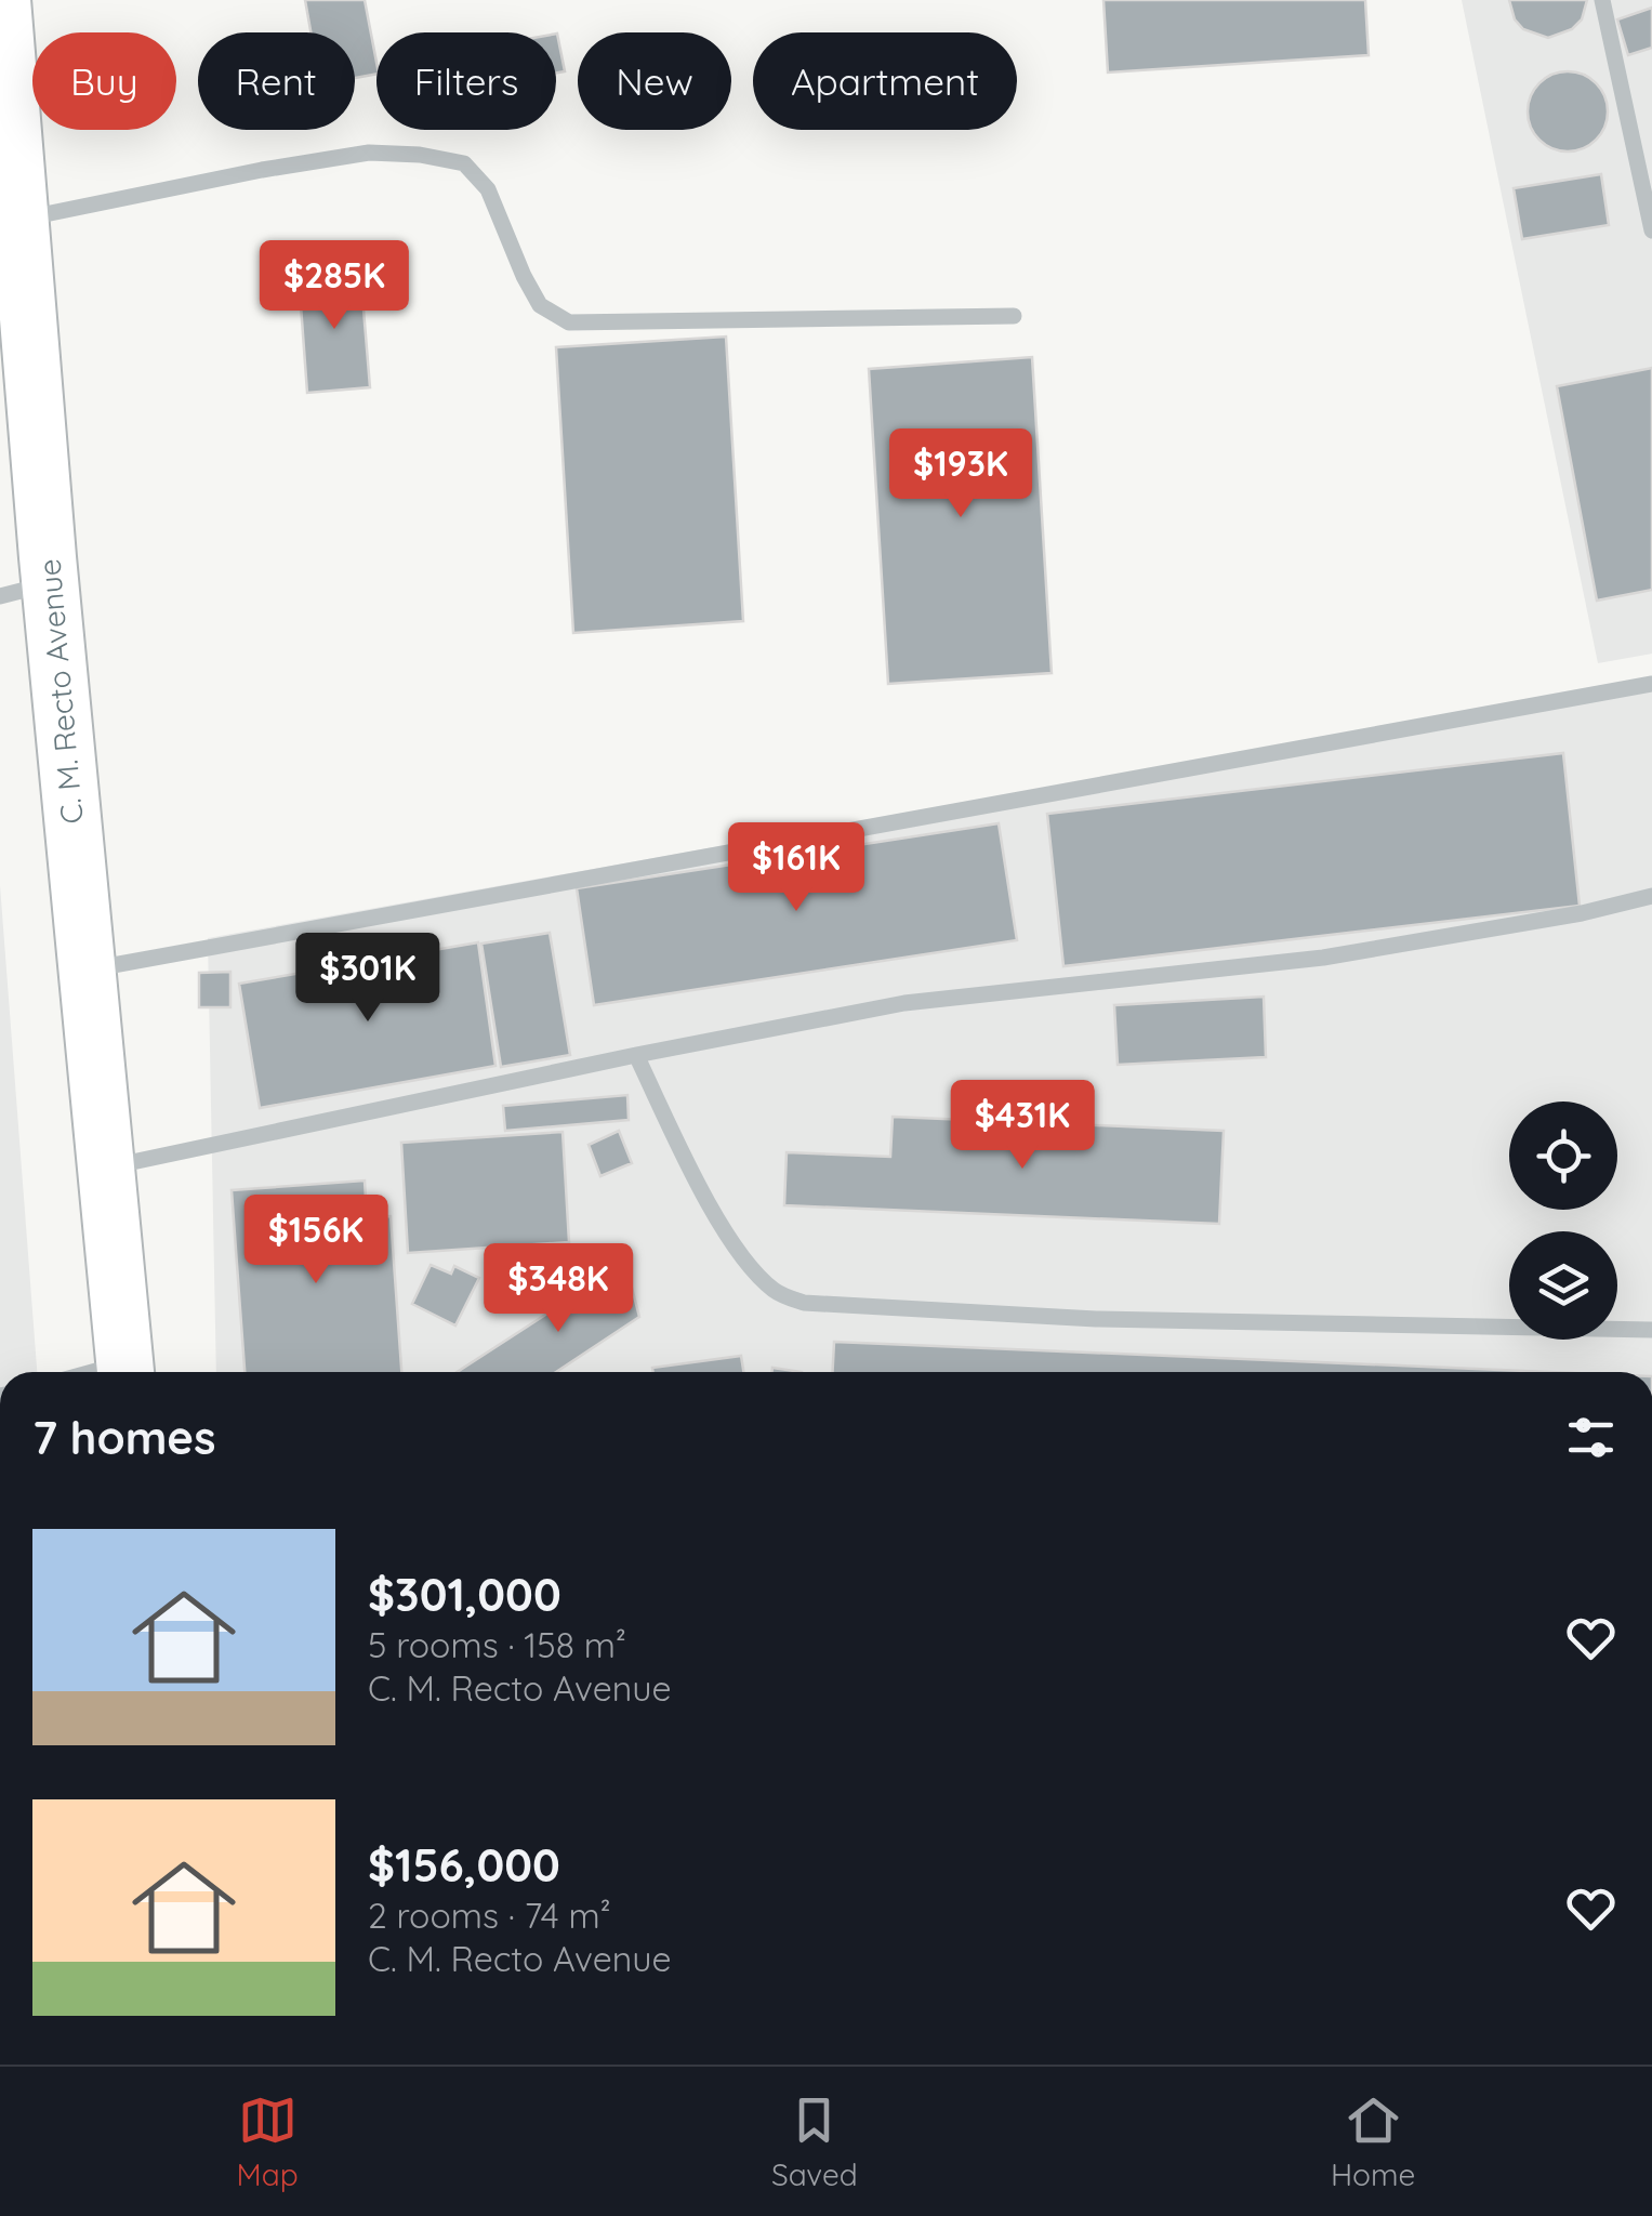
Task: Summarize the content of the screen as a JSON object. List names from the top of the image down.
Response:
{
  "streets": {
    "highway": ["C. M. Recto Avenue"]
  },
  "page": {
    "chip": [
      "Buy",
      "Rent",
      "Filters",
      "New",
      "Apartment"
    ],
    "price": [
      "$285K",
      "$193K",
      "$161K",
      "$301K",
      "$431K",
      "$156K",
      "$348K"
    ],
    "heading": "7 homes",
    "list": [
      {
        "name": "$301,000",
        "note": "5 rooms · 158 m² · C. M. Recto Avenue"
      },
      {
        "name": "$156,000",
        "note": "2 rooms · 74 m² · C. M. Recto Avenue"
      }
    ],
    "tabs": ["Map", "Saved", "Home"]
  }
}
